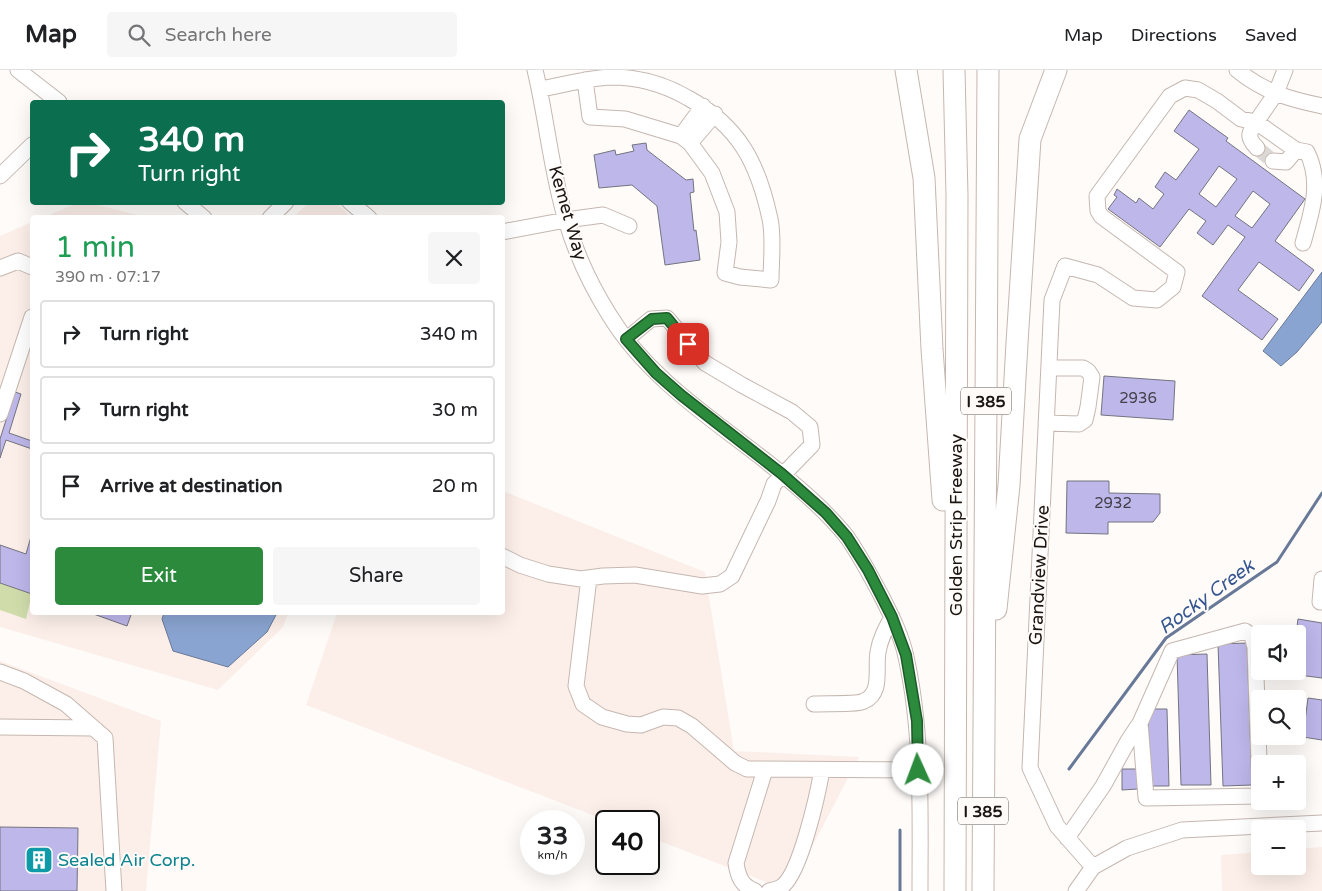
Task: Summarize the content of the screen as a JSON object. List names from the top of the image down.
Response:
{
  "streets": {
    "highway": ["I 385", "Golden Strip Freeway"],
    "street": ["Kemet Way", "Grandview Drive"]
  },
  "water": ["Rocky Creek"],
  "places": {
    "building": ["Sealed Air Corp."]
  },
  "house_numbers": ["2936", "2932"],
  "page": {
    "header": "Map",
    "search": "Search here",
    "nav": ["Map", "Directions", "Saved"],
    "turn": ["340 m", "Turn right"],
    "heading": ["1 min", "390 m · 07:17"],
    "list": [
      {
        "name": "Turn right",
        "value": "340 m"
      },
      {
        "name": "Turn right",
        "value": "30 m"
      },
      {
        "name": "Arrive at destination",
        "value": "20 m"
      }
    ],
    "buttons": ["Exit", "Share"],
    "map_buttons": ["+", "−"],
    "speed": "33 km/h",
    "limit": "40"
  }
}
